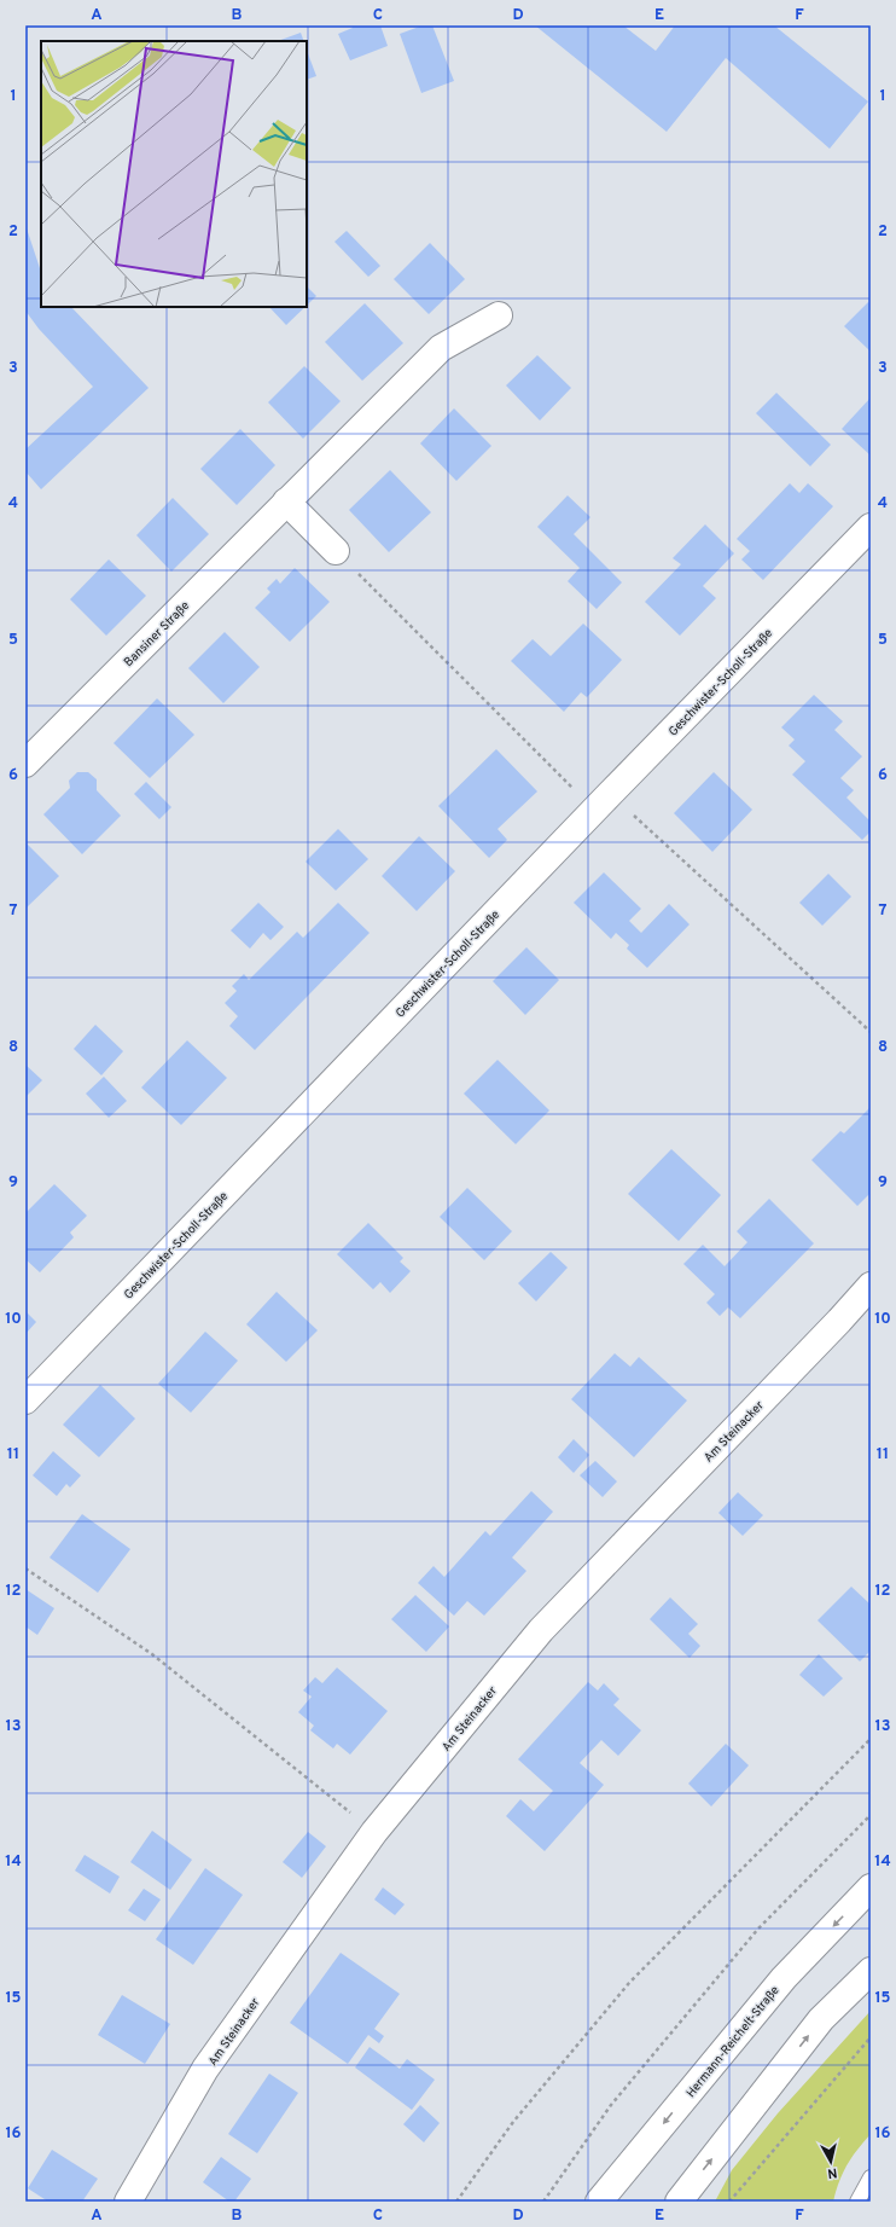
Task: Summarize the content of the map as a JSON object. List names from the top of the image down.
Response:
{
  "streets": {
    "street": [
      "Bansiner Straße",
      "Geschwister-Scholl-Straße",
      "Am Steinacker",
      "Hermann-Reichelt-Straße"
    ]
  },
  "north": "bottom",
  "grid": {
    "columns": [
      "A",
      "B",
      "C",
      "D",
      "E",
      "F"
    ],
    "rows": [
      "1",
      "2",
      "3",
      "4",
      "5",
      "6",
      "7",
      "8",
      "9",
      "10",
      "11",
      "12",
      "13",
      "14",
      "15",
      "16"
    ]
  }
}
